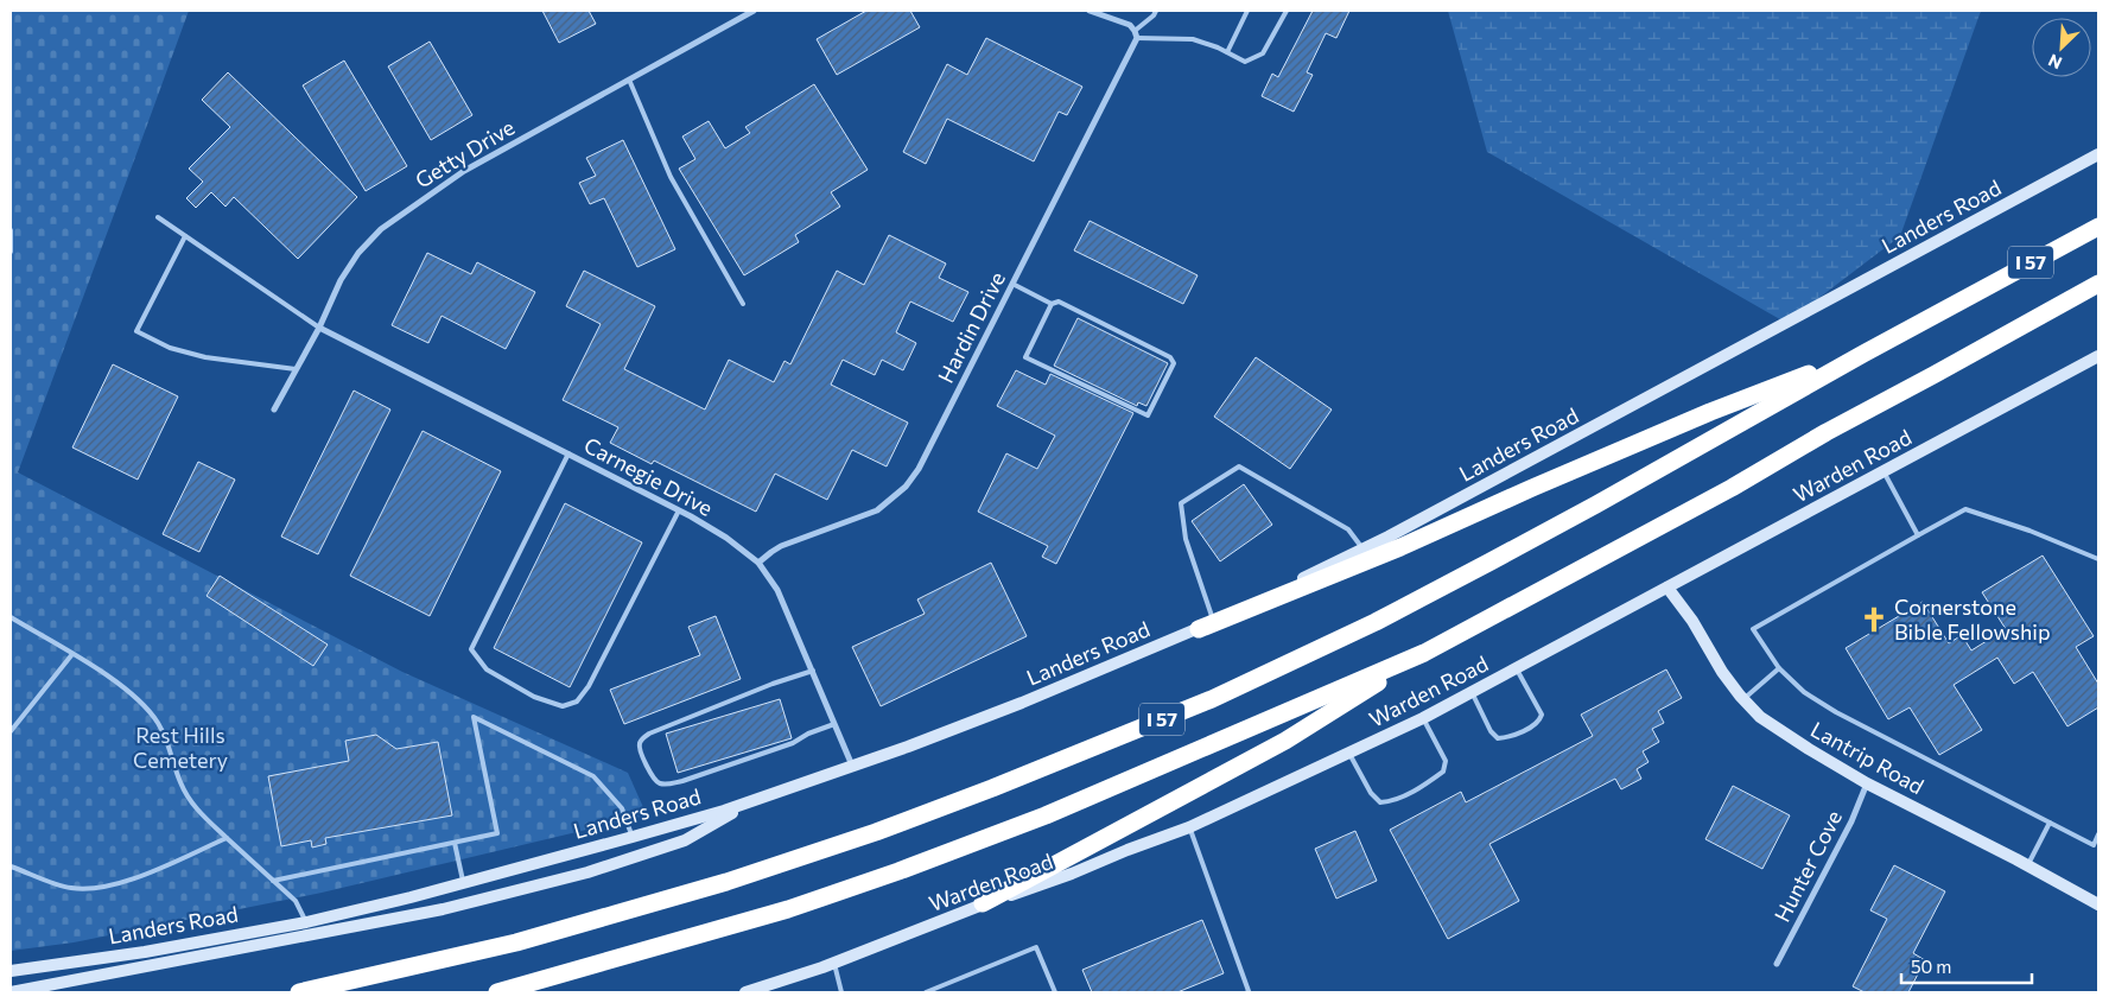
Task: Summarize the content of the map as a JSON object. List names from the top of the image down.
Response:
{
  "streets": {
    "highway": ["I 57"],
    "main road": ["Landers Road", "Warden Road", "Lantrip Road"],
    "street": [
      "Getty Drive",
      "Hardin Drive",
      "Carnegie Drive",
      "Hunter Cove"
    ]
  },
  "crossings": [
    ["Getty Drive", "Carnegie Drive"],
    ["Landers Road", "Carnegie Drive"],
    ["Hardin Drive", "Carnegie Drive"],
    ["Warden Road", "Lantrip Road"],
    ["Lantrip Road", "Hunter Cove"]
  ],
  "parks": ["Rest Hills Cemetery"],
  "places": {
    "church": ["Cornerstone Bible Fellowship"]
  },
  "scale_bar": "50 m",
  "north": "bottom left"
}
